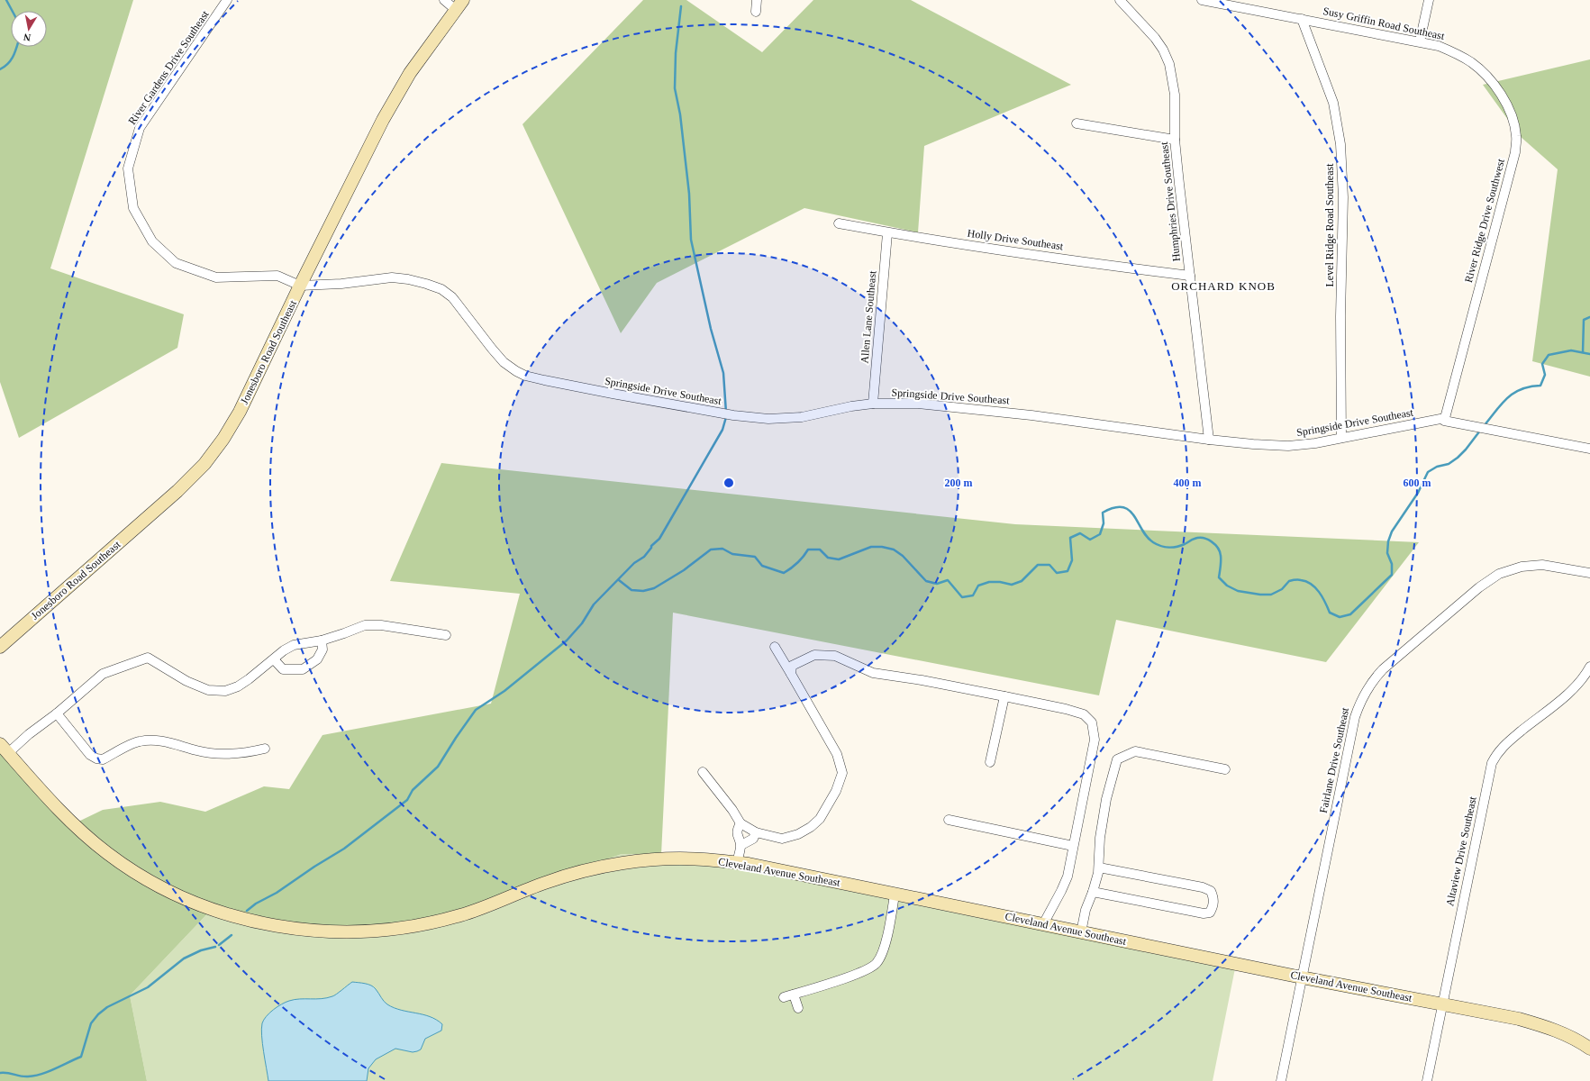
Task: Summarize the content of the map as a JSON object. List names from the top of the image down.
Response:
{
  "streets": {
    "main road": ["Jonesboro Road Southeast", "Cleveland Avenue Southeast"],
    "street": [
      "Susy Griffin Road Southeast",
      "River Gardens Drive Southeast",
      "Humphries Drive Southeast",
      "River Ridge Drive Southwest",
      "Level Ridge Road Southeast",
      "Holly Drive Southeast",
      "Allen Lane Southeast",
      "Springside Drive Southeast",
      "Fairlane Drive Southeast",
      "Altaview Drive Southeast"
    ]
  },
  "crossings": [
    ["Susy Griffin Road Southeast", "River Ridge Drive Southwest"],
    ["Susy Griffin Road Southeast", "Level Ridge Road Southeast"],
    ["River Gardens Drive Southeast", "Jonesboro Road Southeast"],
    ["River Gardens Drive Southeast", "Springside Drive Southeast"],
    ["Humphries Drive Southeast", "Holly Drive Southeast"],
    ["Humphries Drive Southeast", "Springside Drive Southeast"],
    ["River Ridge Drive Southwest", "Springside Drive Southeast"],
    ["Level Ridge Road Southeast", "Springside Drive Southeast"],
    ["Holly Drive Southeast", "Allen Lane Southeast"],
    ["Allen Lane Southeast", "Springside Drive Southeast"],
    ["Jonesboro Road Southeast", "Springside Drive Southeast"],
    ["Fairlane Drive Southeast", "Cleveland Avenue Southeast"],
    ["Altaview Drive Southeast", "Cleveland Avenue Southeast"]
  ],
  "districts": ["ORCHARD KNOB"],
  "north": "bottom",
  "rings": ["200 m", "400 m", "600 m"]
}
